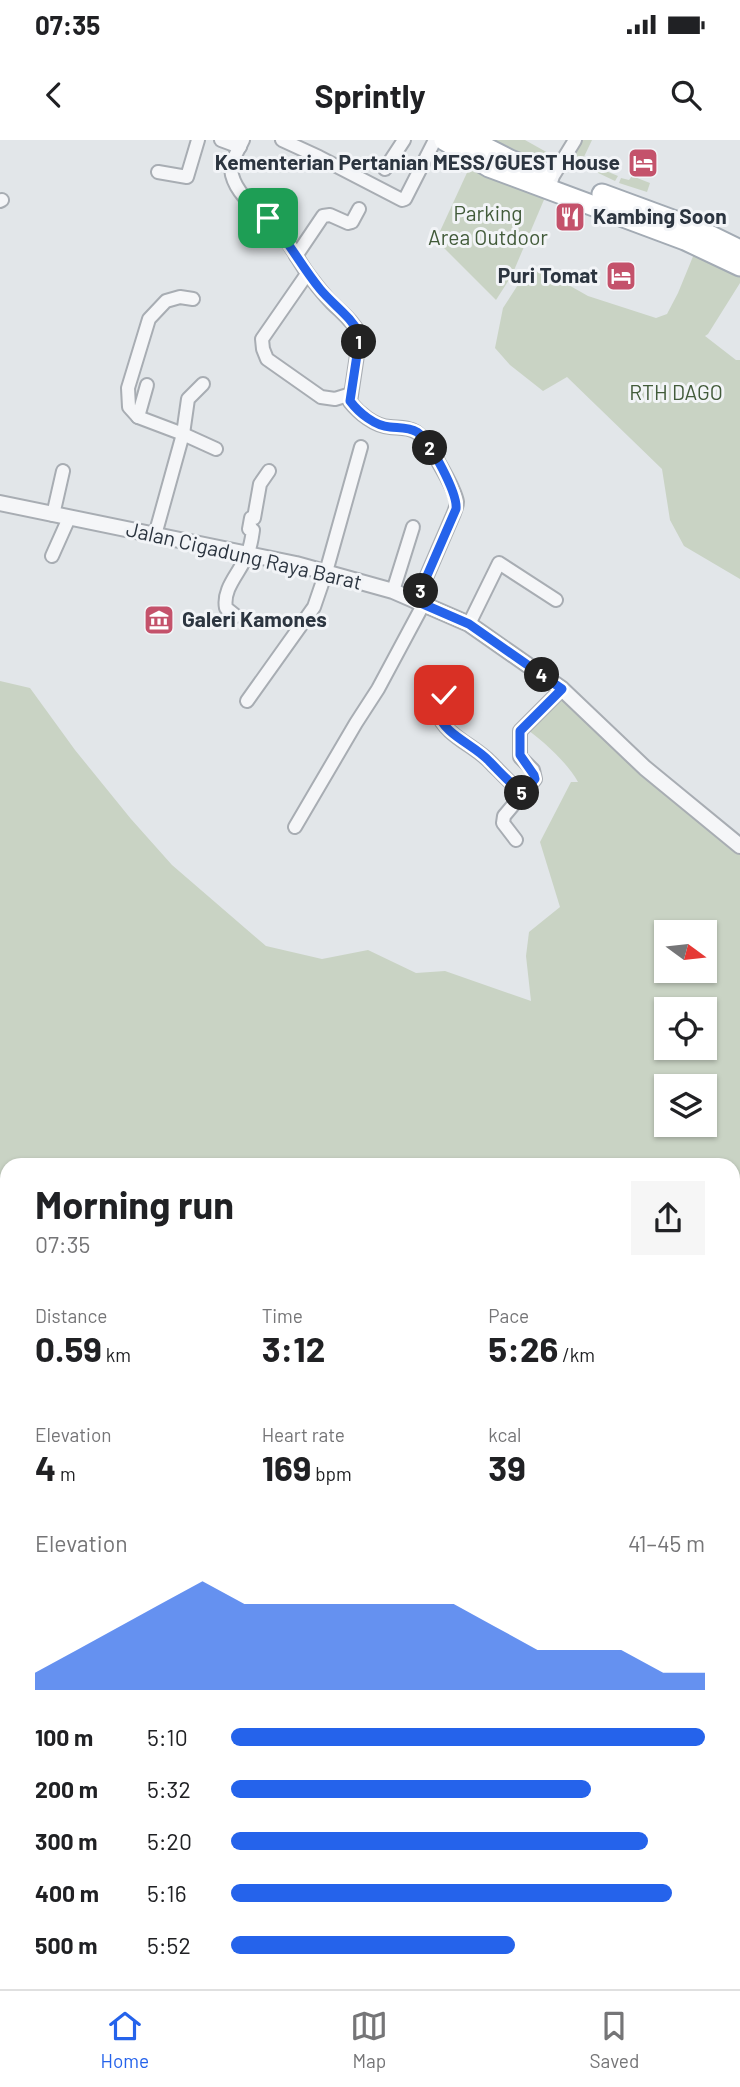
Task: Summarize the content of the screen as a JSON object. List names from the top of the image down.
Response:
{
  "streets": {
    "street": ["Jalan Cigadung Raya Barat"]
  },
  "parks": ["Parking Area Outdoor", "RTH DAGO"],
  "places": {
    "hotel": ["Kementerian Pertanian MESS/GUEST House", "Puri Tomat"],
    "restaurant": ["Kambing Soon"],
    "museum": ["Galeri Kamones"]
  },
  "north": "right",
  "page": {
    "status": "07:35",
    "header": "Sprintly",
    "pins": [
      "1",
      "2",
      "3",
      "4",
      "5"
    ],
    "heading": ["Morning run", "07:35"],
    "stats": [
      ["Distance", "0.59 km"],
      ["Time", "3:12"],
      ["Pace", "5:26 /km"],
      ["Elevation", "4 m"],
      ["Heart rate", "169 bpm"],
      ["kcal", "39"]
    ],
    "chart": ["Elevation", "41–45 m"],
    "list": [
      {
        "name": "100 m",
        "note": "5:10"
      },
      {
        "name": "200 m",
        "note": "5:32"
      },
      {
        "name": "300 m",
        "note": "5:20"
      },
      {
        "name": "400 m",
        "note": "5:16"
      },
      {
        "name": "500 m",
        "note": "5:52"
      }
    ],
    "tabs": ["Home", "Map", "Saved"]
  }
}
